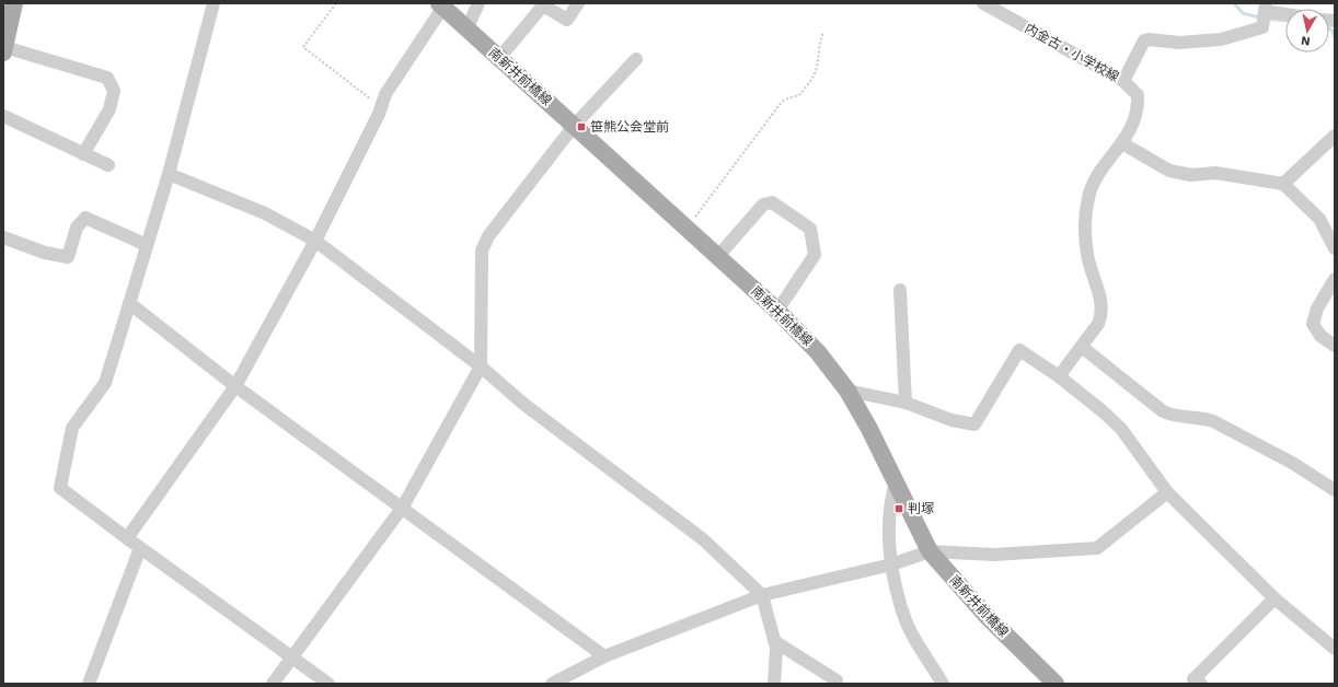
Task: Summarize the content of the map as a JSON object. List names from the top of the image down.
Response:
{
  "streets": {
    "main road": ["南新井前橋線"],
    "street": ["内金古・小学校線"]
  },
  "places": {
    "transit": ["笹熊公会堂前", "判塚"]
  },
  "north": "bottom"
}
